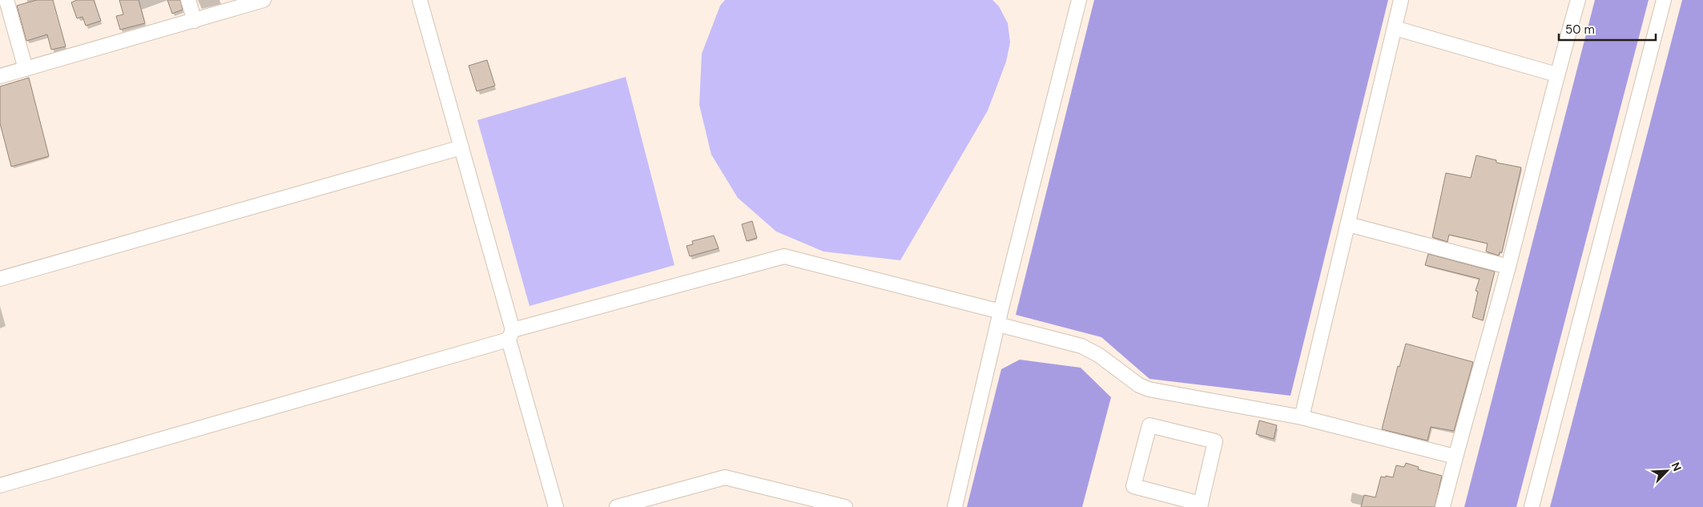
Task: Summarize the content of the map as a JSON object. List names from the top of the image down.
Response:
{
  "scale_bar": "50 m",
  "north": "top right"
}
